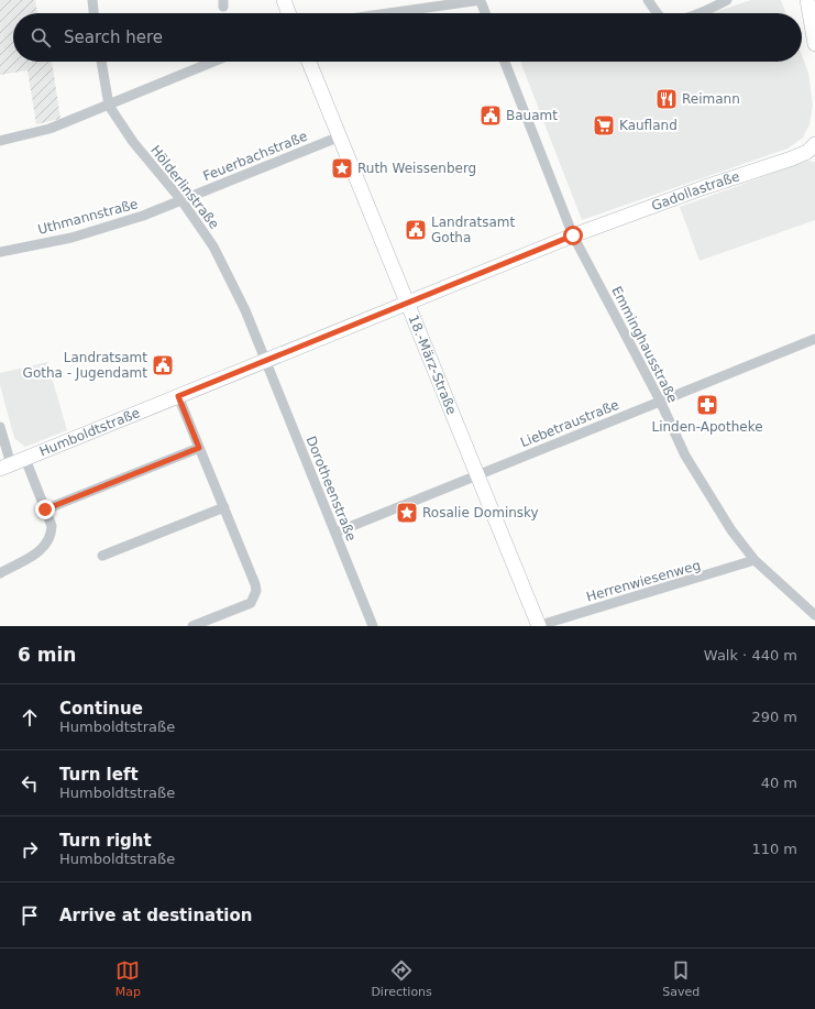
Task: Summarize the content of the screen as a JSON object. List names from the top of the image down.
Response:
{
  "streets": {
    "main road": ["Gadollastraße", "18.-März-Straße", "Humboldtstraße"],
    "street": [
      "Feuerbachstraße",
      "Hölderlinstraße",
      "Uthmannstraße",
      "Emminghausstraße",
      "Liebetraustraße",
      "Dorotheenstraße",
      "Herrenwiesenweg"
    ]
  },
  "crossings": [
    ["Feuerbachstraße", "Hölderlinstraße"],
    ["Feuerbachstraße", "Uthmannstraße"],
    ["Feuerbachstraße", "18.-März-Straße"],
    ["Hölderlinstraße", "Uthmannstraße"],
    ["Hölderlinstraße", "Humboldtstraße"],
    ["Hölderlinstraße", "Dorotheenstraße"],
    ["Gadollastraße", "Emminghausstraße"],
    ["Gadollastraße", "Humboldtstraße"],
    ["Emminghausstraße", "Liebetraustraße"],
    ["Emminghausstraße", "Humboldtstraße"],
    ["Emminghausstraße", "Herrenwiesenweg"],
    ["18.-März-Straße", "Liebetraustraße"],
    ["18.-März-Straße", "Humboldtstraße"],
    ["18.-März-Straße", "Herrenwiesenweg"],
    ["Liebetraustraße", "Dorotheenstraße"],
    ["Humboldtstraße", "Dorotheenstraße"]
  ],
  "places": {
    "restaurant": ["Reimann"],
    "public building": ["Bauamt", "Landratsamt Gotha", "Landratsamt Gotha - Jugendamt"],
    "supermarket": ["Kaufland"],
    "place": ["Ruth Weissenberg", "Rosalie Dominsky"],
    "pharmacy": ["Linden-Apotheke"]
  },
  "page": {
    "search": "Search here",
    "heading": ["6 min", "Walk · 440 m"],
    "list": [
      ["Continue", "Humboldtstraße", "290 m"],
      ["Turn left", "Humboldtstraße", "40 m"],
      ["Turn right", "Humboldtstraße", "110 m"],
      "Arrive at destination"
    ],
    "nav": ["Map", "Directions", "Saved"]
  }
}
